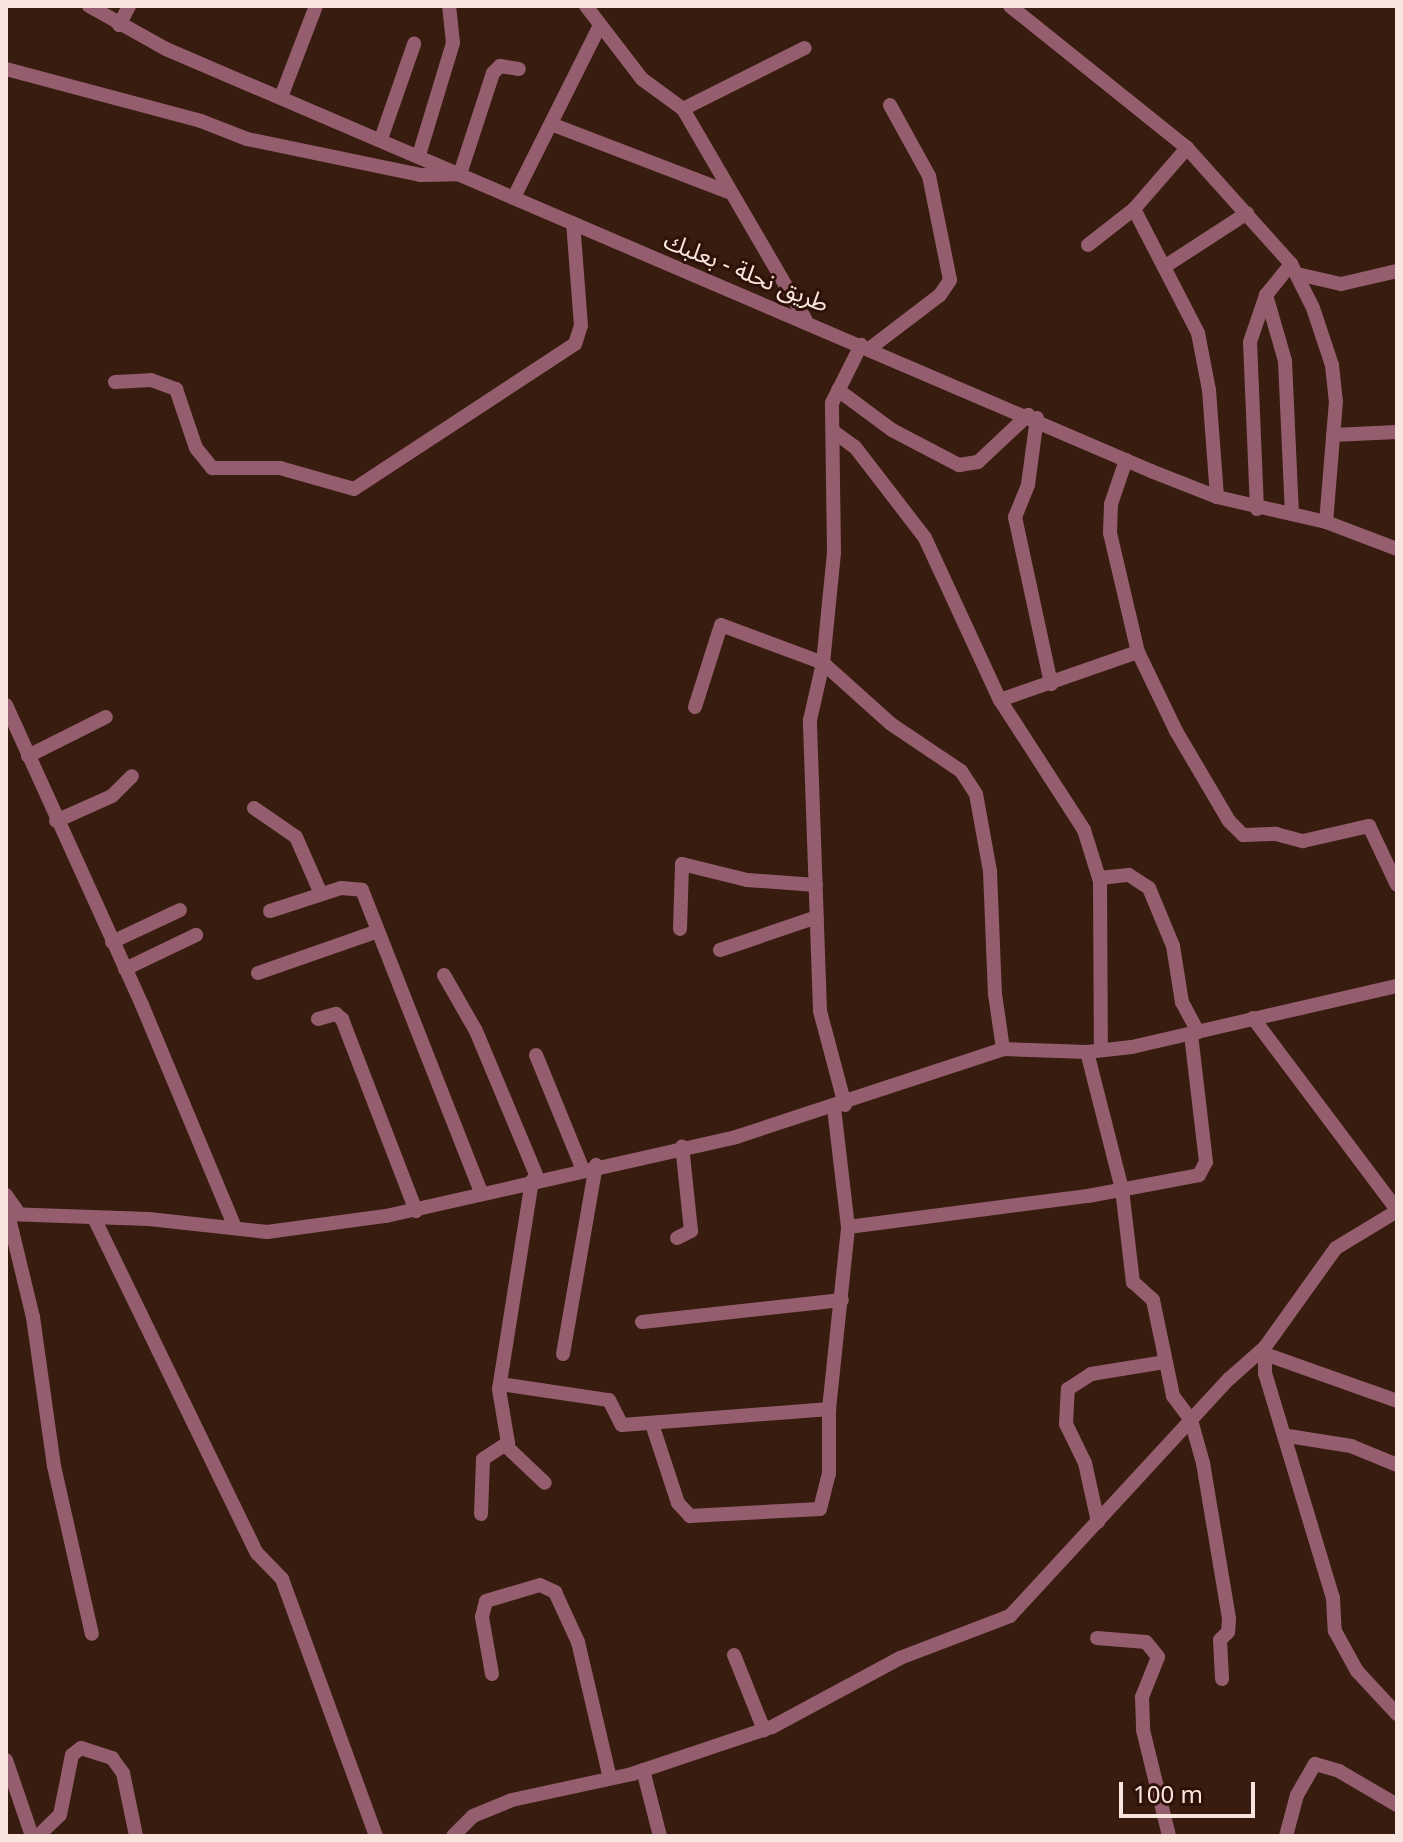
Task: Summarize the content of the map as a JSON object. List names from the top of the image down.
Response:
{
  "streets": {
    "street": ["طريق نحلة - بعلبك"]
  },
  "scale_bar": "100 m"
}
